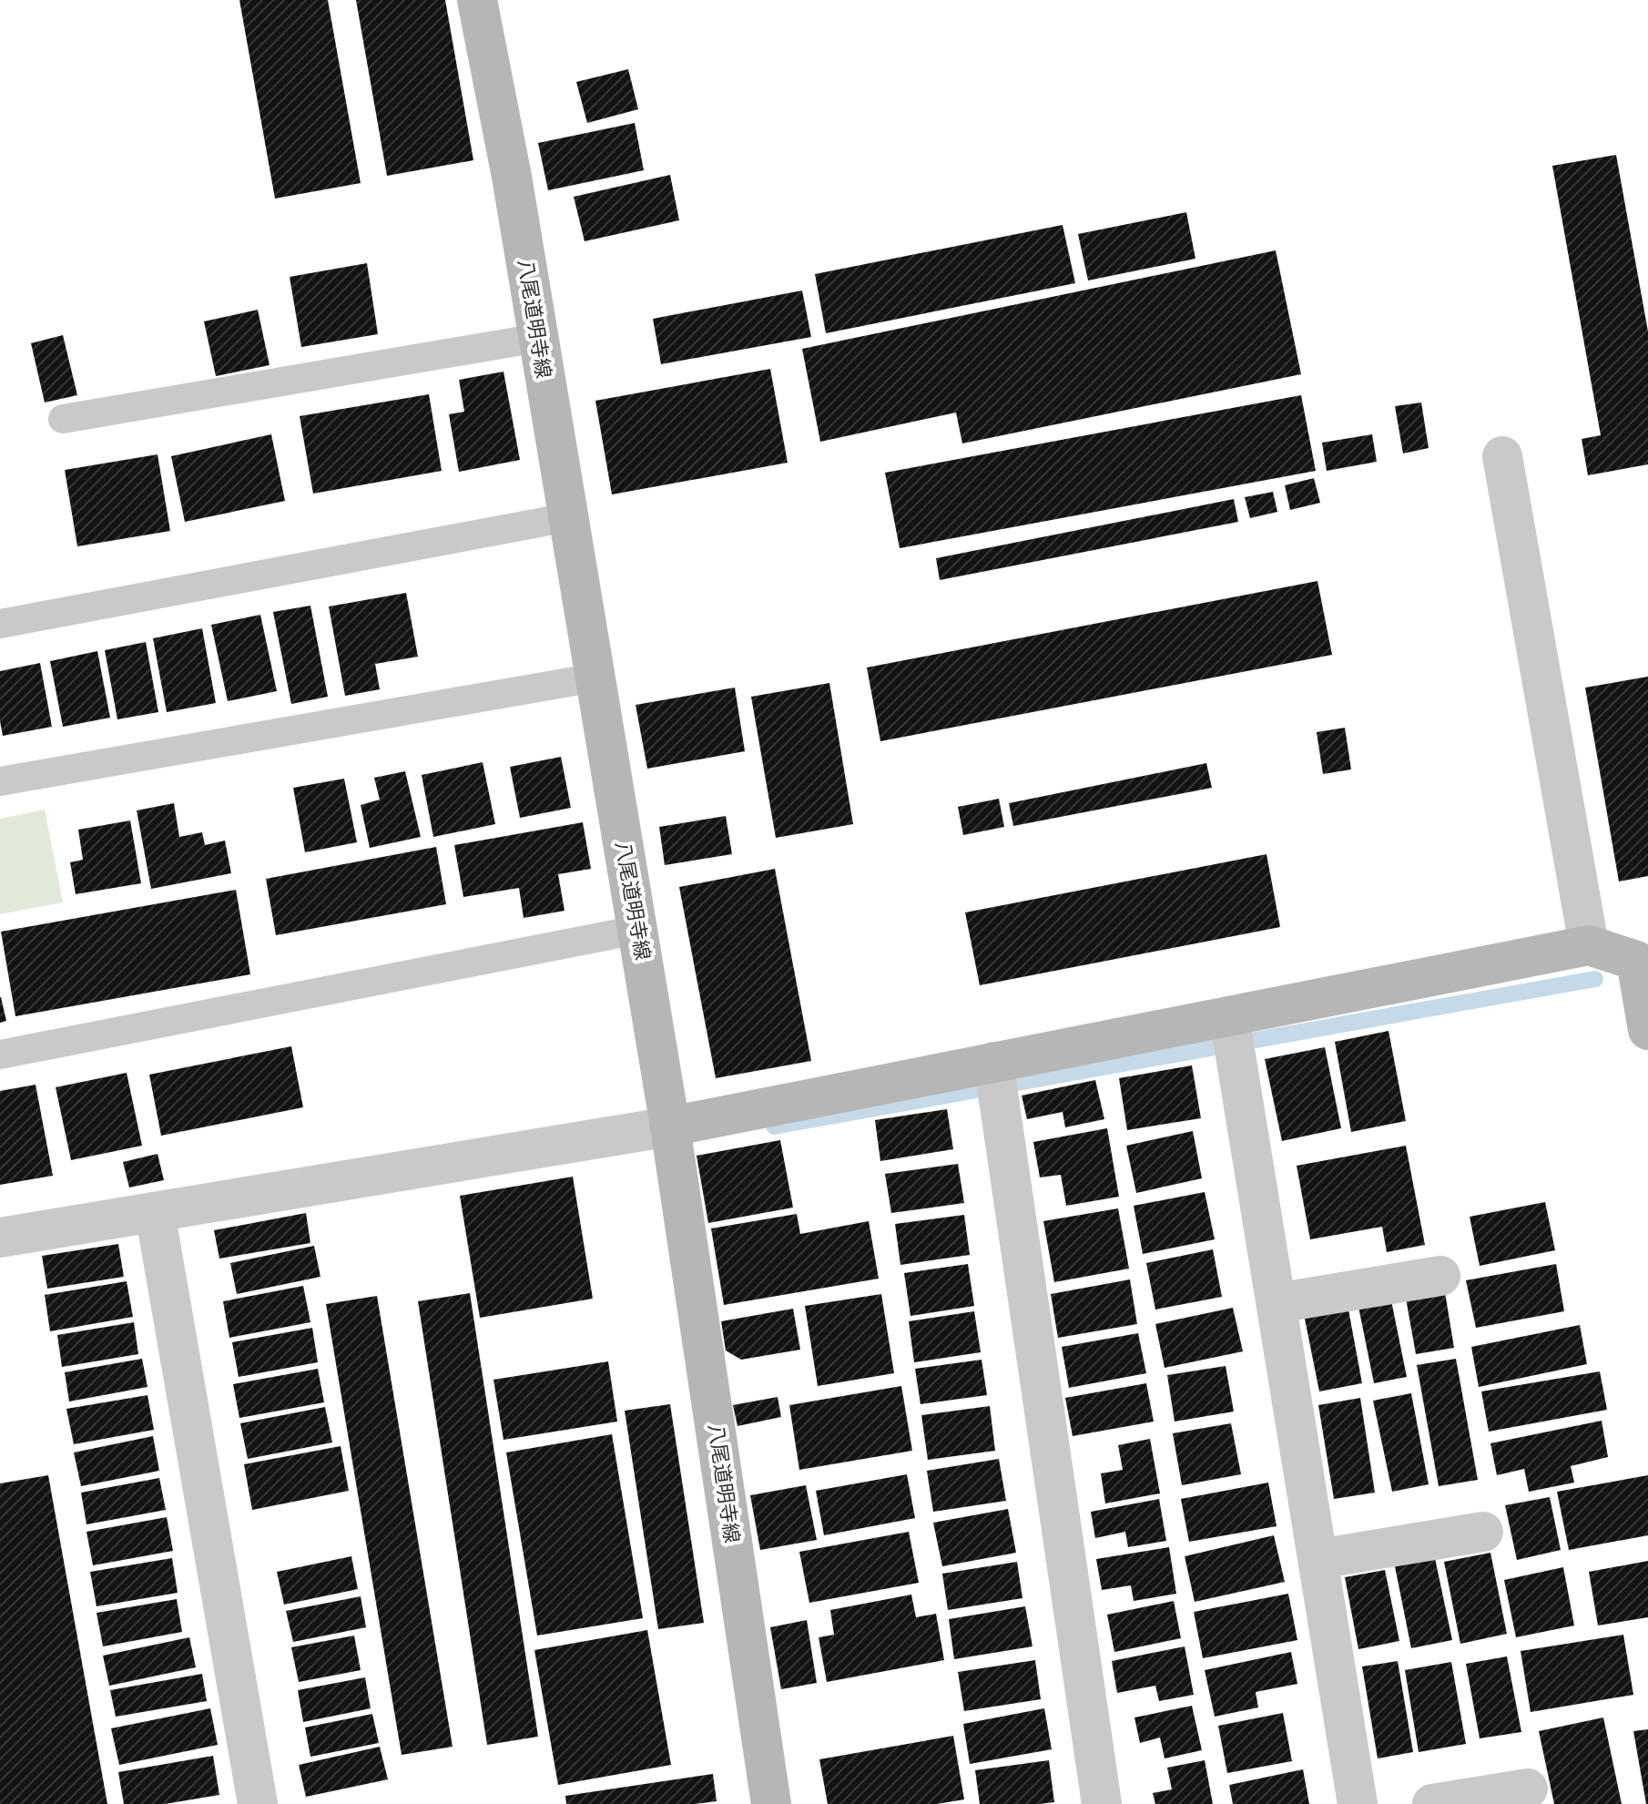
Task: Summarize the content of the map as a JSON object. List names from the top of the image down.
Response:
{
  "streets": {
    "main road": ["八尾道明寺線"]
  }
}
